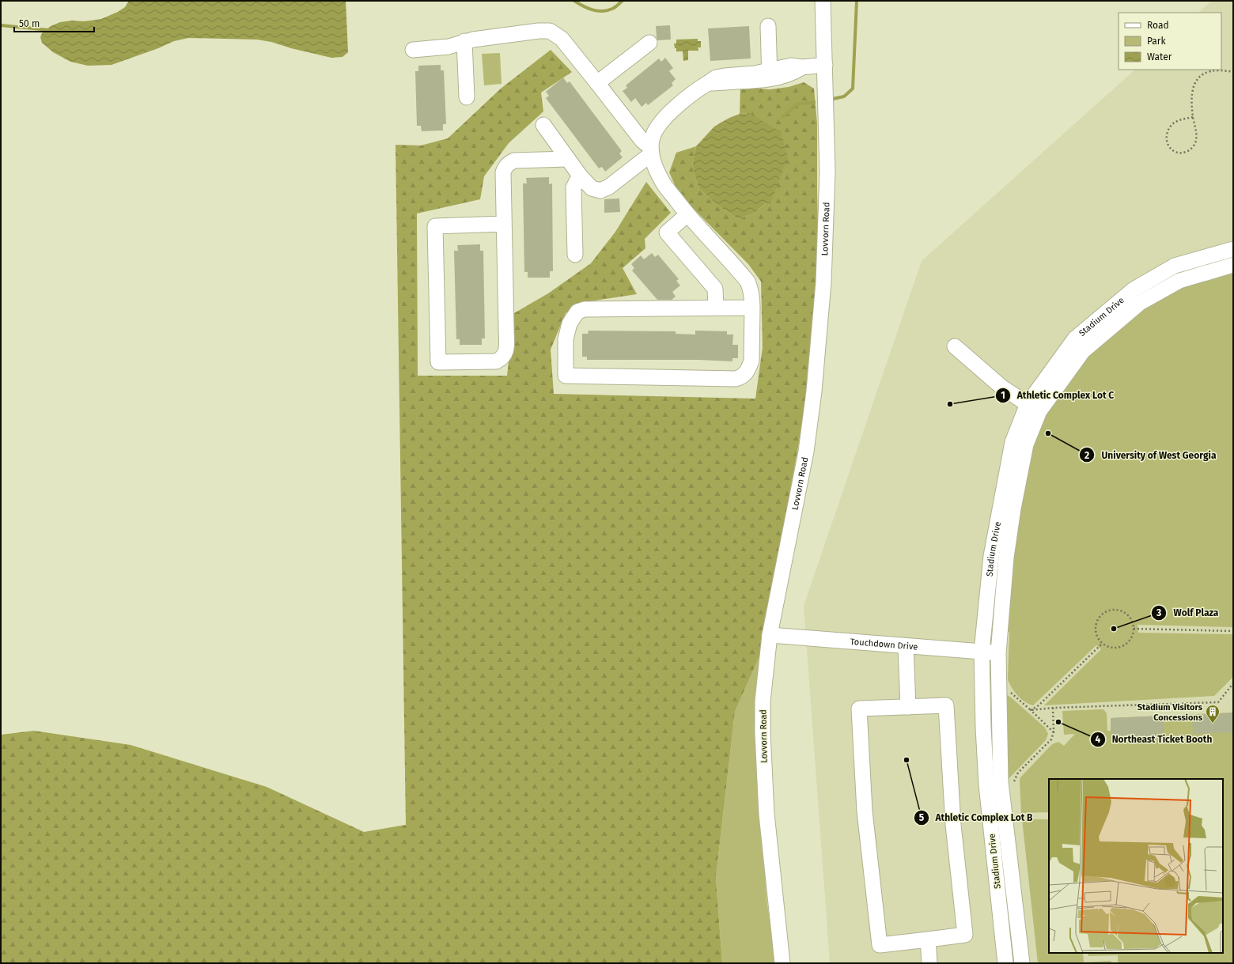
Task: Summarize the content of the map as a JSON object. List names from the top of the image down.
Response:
{
  "streets": {
    "street": ["Lovvorn Road", "Stadium Drive", "Touchdown Drive"]
  },
  "crossings": [
    ["Lovvorn Road", "Touchdown Drive"],
    ["Stadium Drive", "Touchdown Drive"]
  ],
  "places": {
    "other": [
      "Athletic Complex Lot C",
      "University of West Georgia",
      "Wolf Plaza",
      "Northeast Ticket Booth",
      "Athletic Complex Lot B"
    ],
    "building": ["Stadium Visitors Concessions"]
  },
  "legend": ["Road", "Park", "Water"],
  "scale_bar": "50 m"
}
